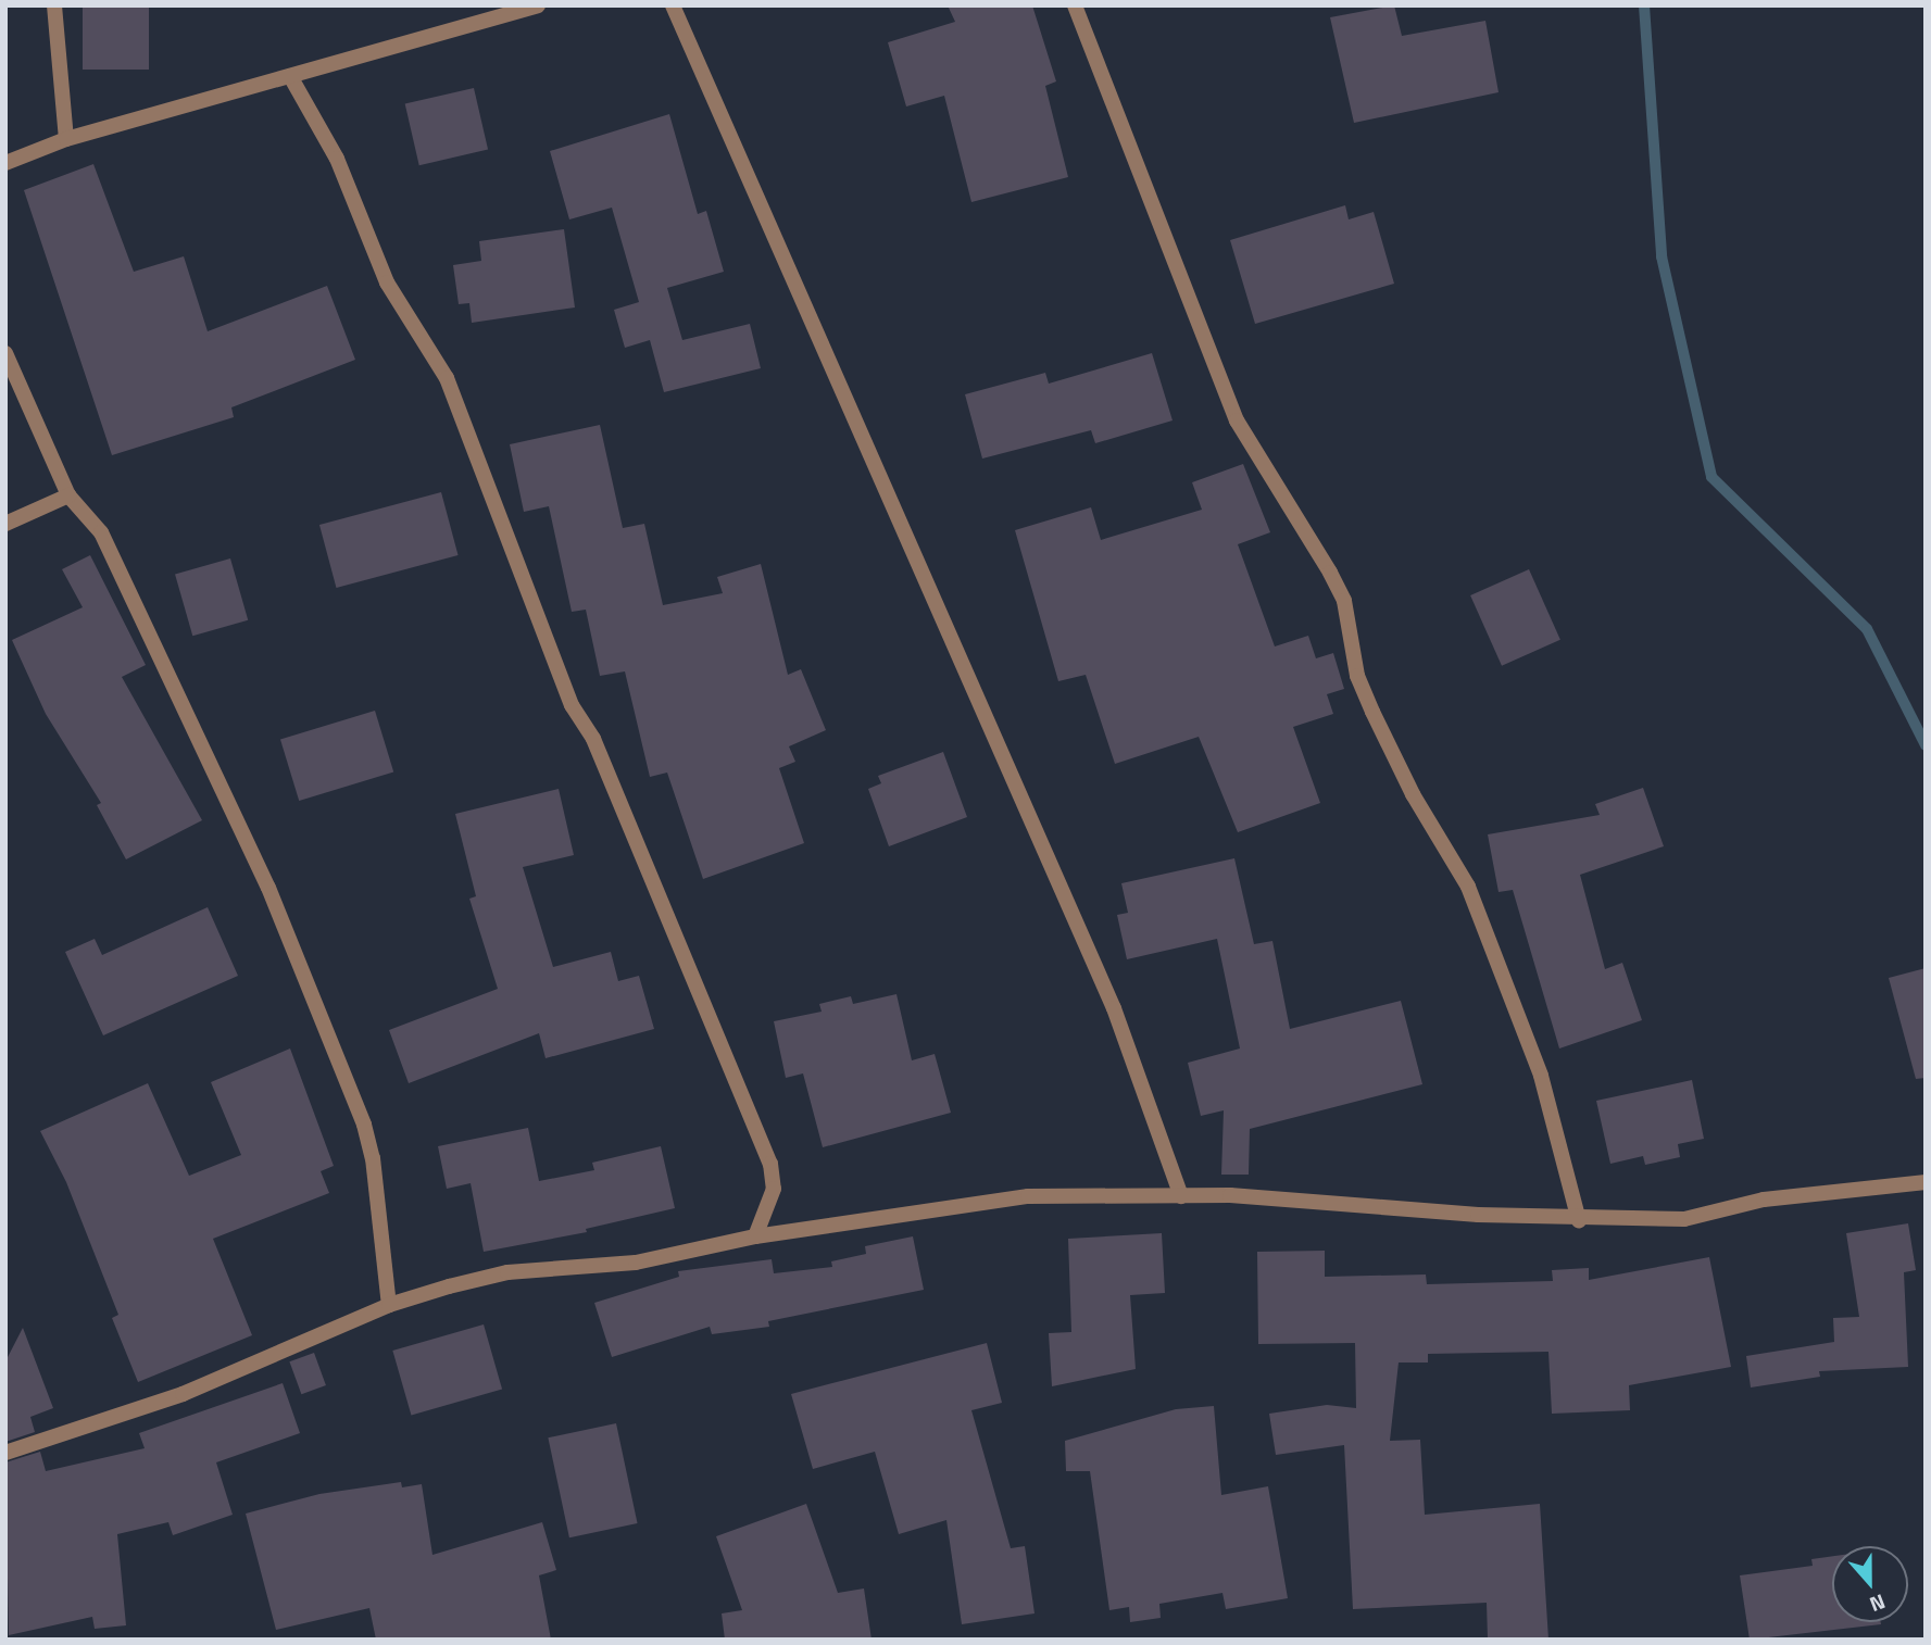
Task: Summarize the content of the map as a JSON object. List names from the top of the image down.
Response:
{
  "north": "bottom"
}
